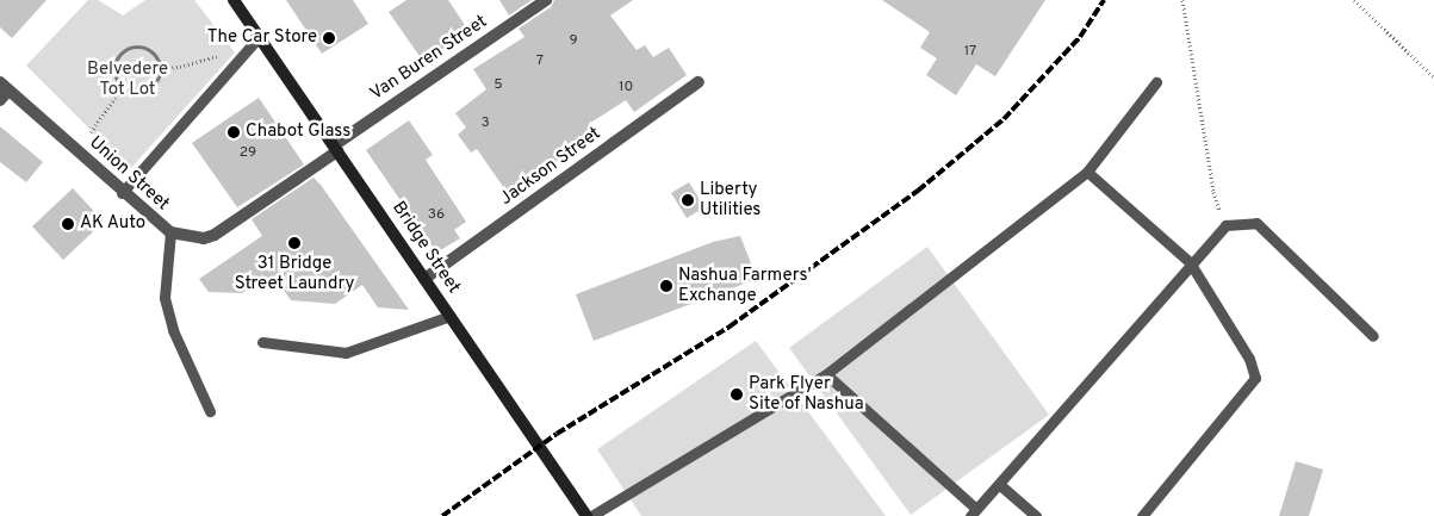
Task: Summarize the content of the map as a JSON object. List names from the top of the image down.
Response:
{
  "streets": {
    "street": [
      "Van Buren Street",
      "Jackson Street",
      "Union Street",
      "Bridge Street"
    ]
  },
  "crossings": [
    ["Van Buren Street", "Union Street"],
    ["Van Buren Street", "Bridge Street"],
    ["Jackson Street", "Bridge Street"],
    ["Union Street", "Bridge Street"]
  ],
  "parks": ["Belvedere Tot Lot"],
  "places": [
    "The Car Store",
    "Chabot Glass",
    "Liberty Utilities",
    "AK Auto",
    "31 Bridge Street Laundry",
    "Nashua Farmers' Exchange",
    "Park Flyer Site of Nashua"
  ],
  "house_numbers": [
    "9",
    "17",
    "7",
    "5",
    "10",
    "3",
    "29",
    "36"
  ]
}
